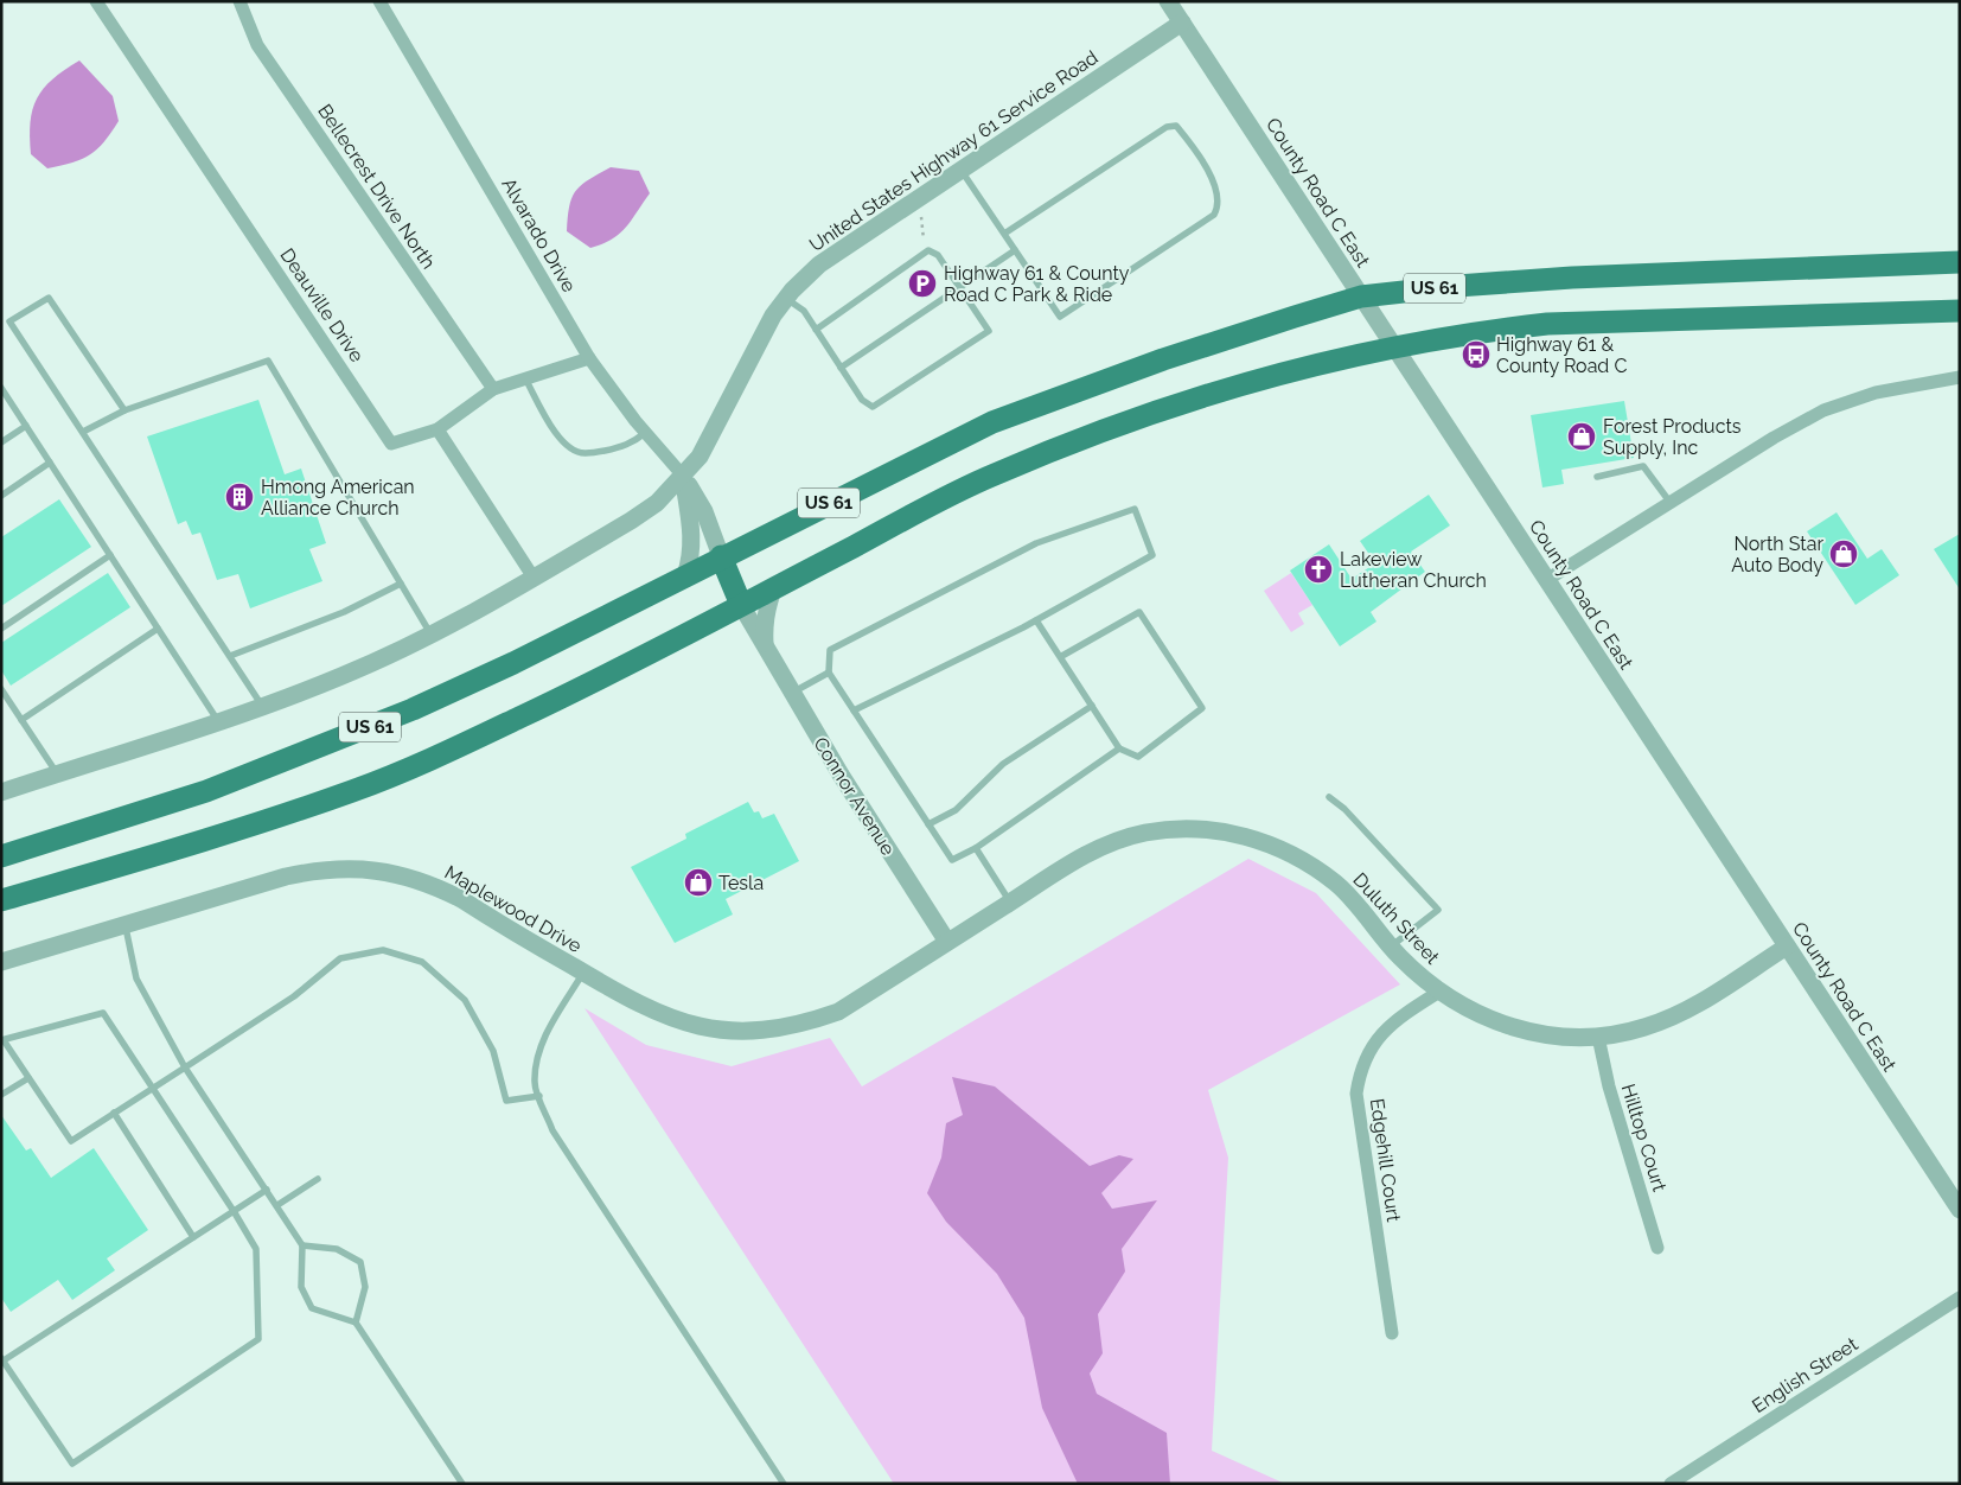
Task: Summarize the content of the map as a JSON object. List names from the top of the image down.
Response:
{
  "streets": {
    "main road": ["US 61", "Connor Avenue"],
    "street": [
      "United States Highway 61 Service Road",
      "Bellecrest Drive North",
      "County Road C East",
      "Alvarado Drive",
      "Deauville Drive",
      "Maplewood Drive",
      "Duluth Street",
      "Hilltop Court",
      "Edgehill Court",
      "English Street"
    ]
  },
  "crossings": [
    ["United States Highway 61 Service Road", "County Road C East"],
    ["United States Highway 61 Service Road", "Alvarado Drive"],
    ["County Road C East", "US 61"],
    ["County Road C East", "Duluth Street"],
    ["US 61", "Connor Avenue"],
    ["Connor Avenue", "Maplewood Drive"],
    ["Connor Avenue", "Duluth Street"],
    ["Maplewood Drive", "Duluth Street"],
    ["Duluth Street", "Hilltop Court"],
    ["Duluth Street", "Edgehill Court"]
  ],
  "places": {
    "parking": ["Highway 61 & County Road C Park & Ride"],
    "bus stop": ["Highway 61 & County Road C"],
    "shop": ["Forest Products Supply, Inc", "North Star Auto Body", "Tesla"],
    "building": ["Hmong American Alliance Church"],
    "church": ["Lakeview Lutheran Church"]
  }
}
